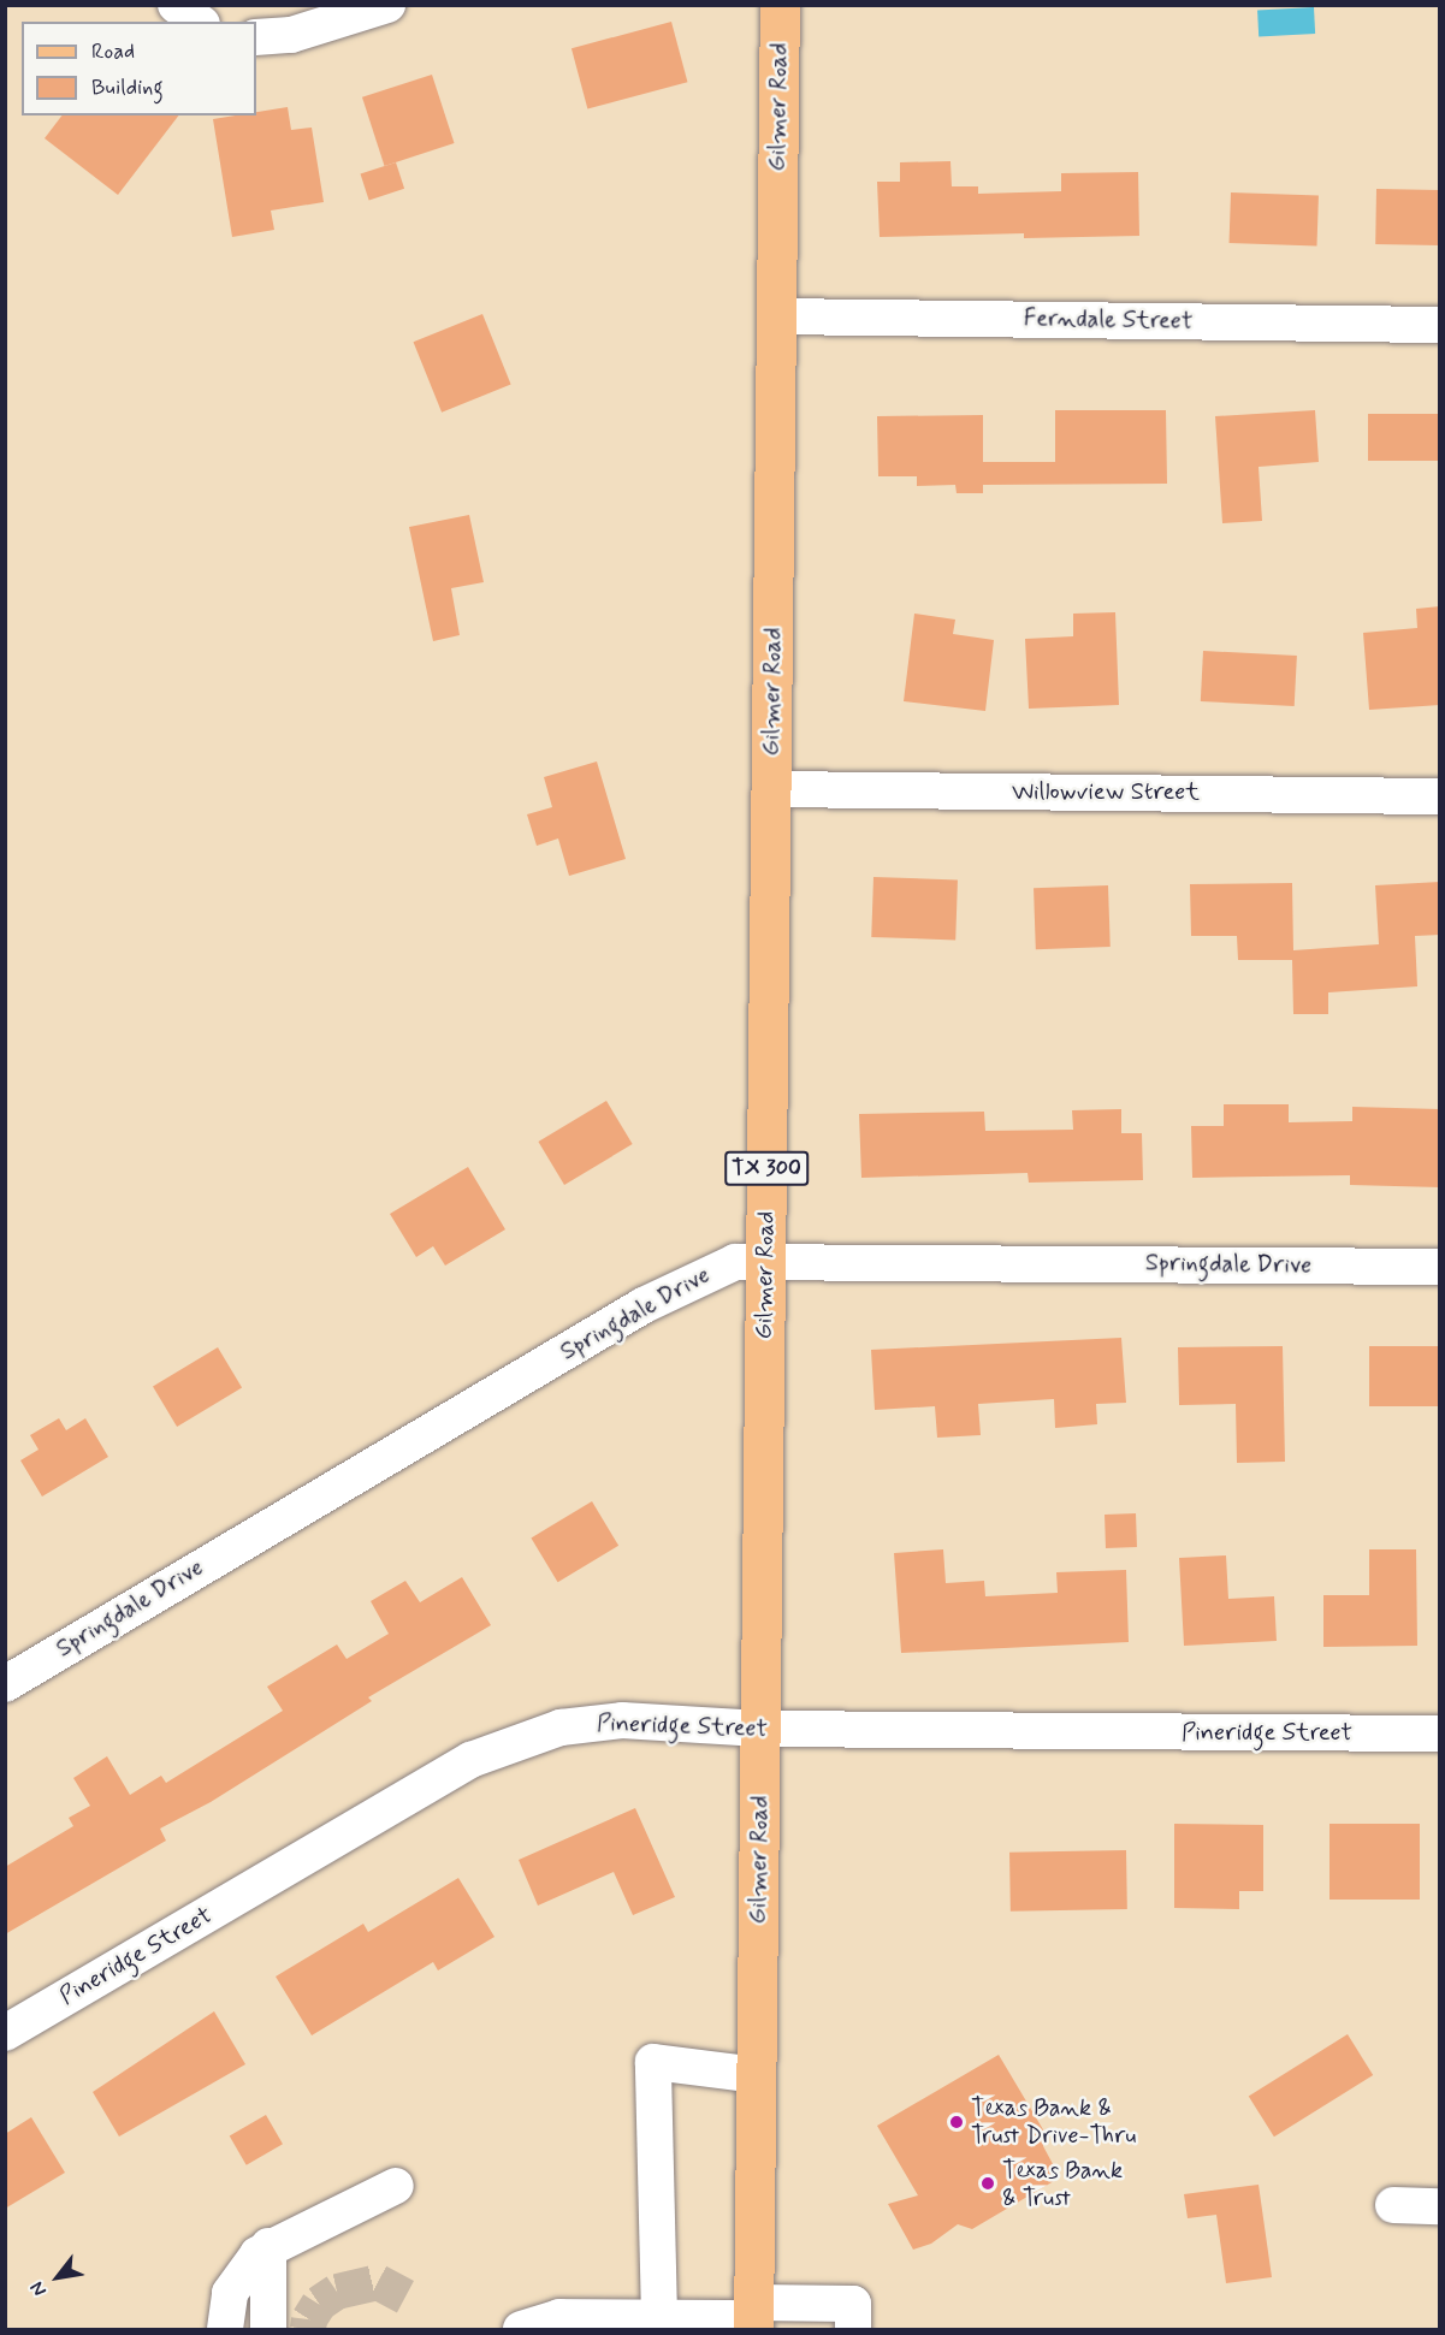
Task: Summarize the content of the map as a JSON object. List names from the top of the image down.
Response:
{
  "streets": {
    "main road": ["Gilmer Road", "TX 300"],
    "street": [
      "Ferndale Street",
      "Willowview Street",
      "Springdale Drive",
      "Pineridge Street"
    ]
  },
  "crossings": [
    ["Gilmer Road", "Ferndale Street"],
    ["Gilmer Road", "Willowview Street"],
    ["Gilmer Road", "Springdale Drive"],
    ["Gilmer Road", "Pineridge Street"]
  ],
  "places": ["Texas Bank & Trust Drive-Thru", "Texas Bank & Trust"],
  "legend": ["Road", "Building"],
  "north": "bottom left"
}
